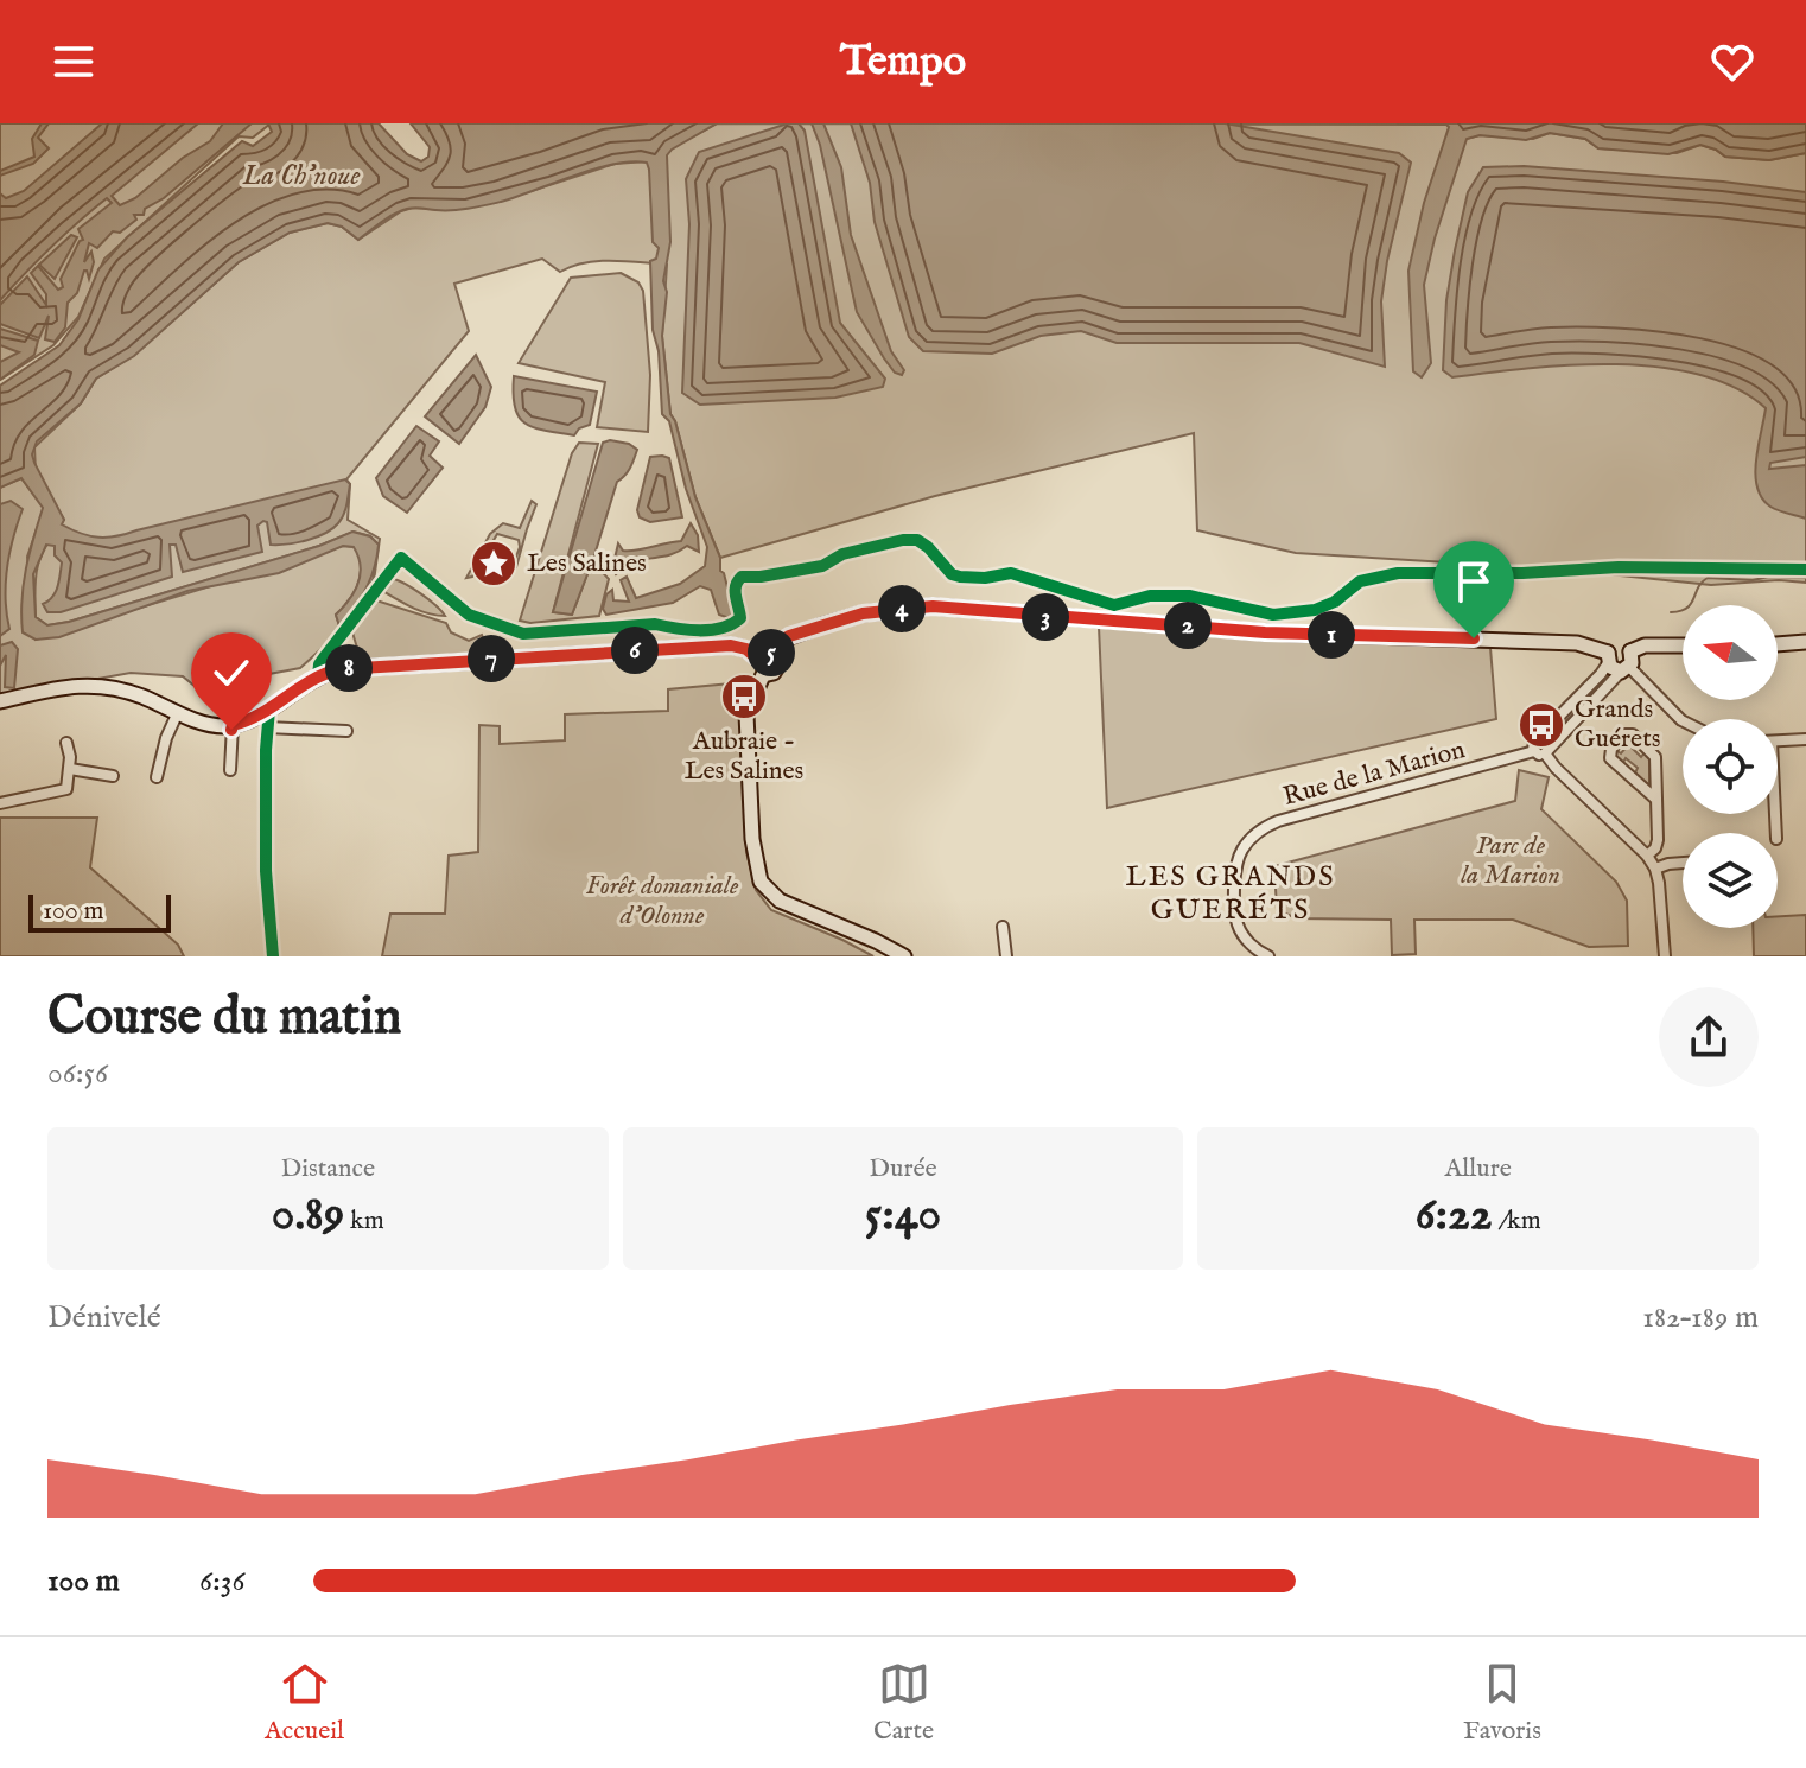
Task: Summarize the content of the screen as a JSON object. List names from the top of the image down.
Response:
{
  "streets": {
    "street": ["Rue de la Marion"]
  },
  "districts": ["LES GRANDS GUERÉTS"],
  "water": ["La Ch'noue"],
  "parks": ["Parc de la Marion", "Forêt domaniale d'Olonne"],
  "places": {
    "place": ["Les Salines"],
    "bus stop": ["Aubraie - Les Salines", "Grands Guérets"]
  },
  "scale_bar": "100 m",
  "north": "left",
  "page": {
    "header": "Tempo",
    "pins": [
      "4",
      "3",
      "2",
      "1",
      "6",
      "5",
      "7",
      "8"
    ],
    "scale": "100 m",
    "heading": ["Course du matin", "06:56"],
    "stats": [
      ["Distance", "0.89 km"],
      ["Durée", "5:40"],
      ["Allure", "6:22 /km"]
    ],
    "chart": ["Dénivelé", "182–189 m"],
    "list": [
      {
        "name": "100 m",
        "note": "6:36"
      }
    ],
    "tabs": ["Accueil", "Carte", "Favoris"]
  }
}
